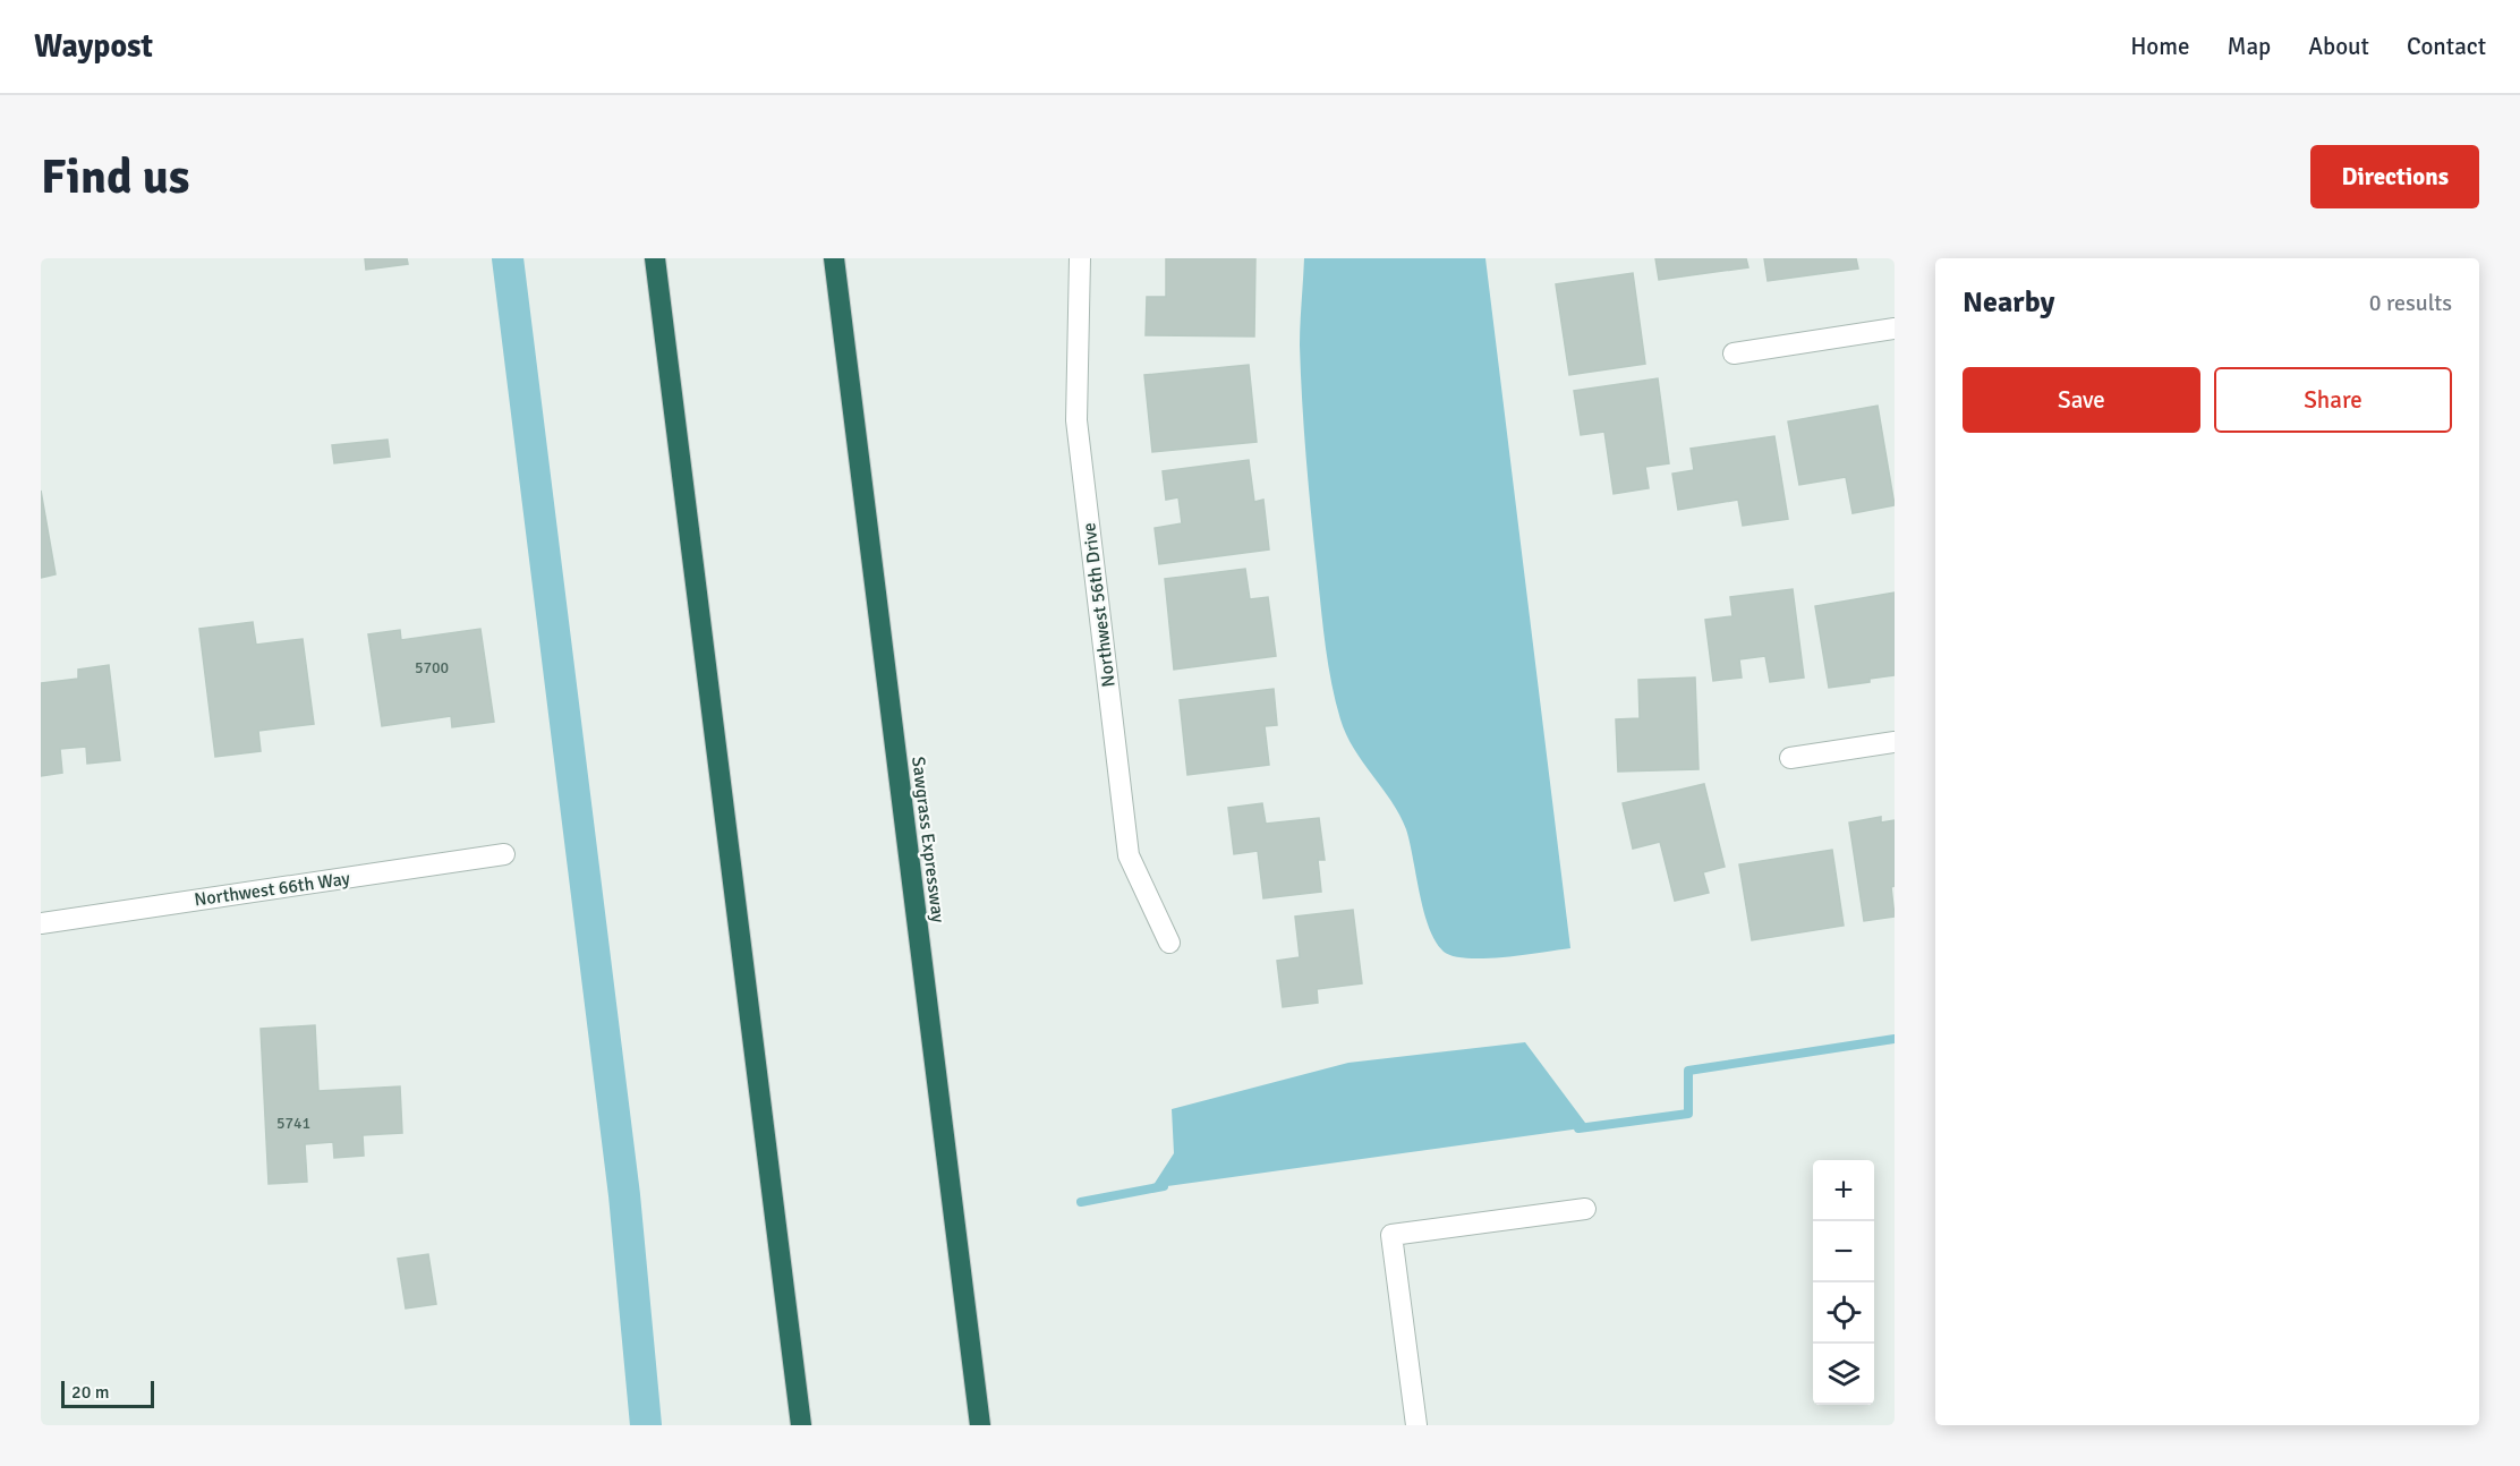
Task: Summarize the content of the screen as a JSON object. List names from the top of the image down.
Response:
{
  "streets": {
    "highway": ["Sawgrass Expressway"],
    "street": ["Northwest 56th Drive", "Northwest 66th Way"]
  },
  "house_numbers": ["5700", "5741"],
  "scale_bar": "20 m",
  "page": {
    "header": "Waypost",
    "nav": [
      "Home",
      "Map",
      "About",
      "Contact"
    ],
    "buttons": [
      "Directions",
      ["Save", "Share"]
    ],
    "title": "Find us",
    "heading": ["Nearby", "0 results"],
    "map_buttons": ["+", "−"],
    "scale": "20 m"
  }
}
